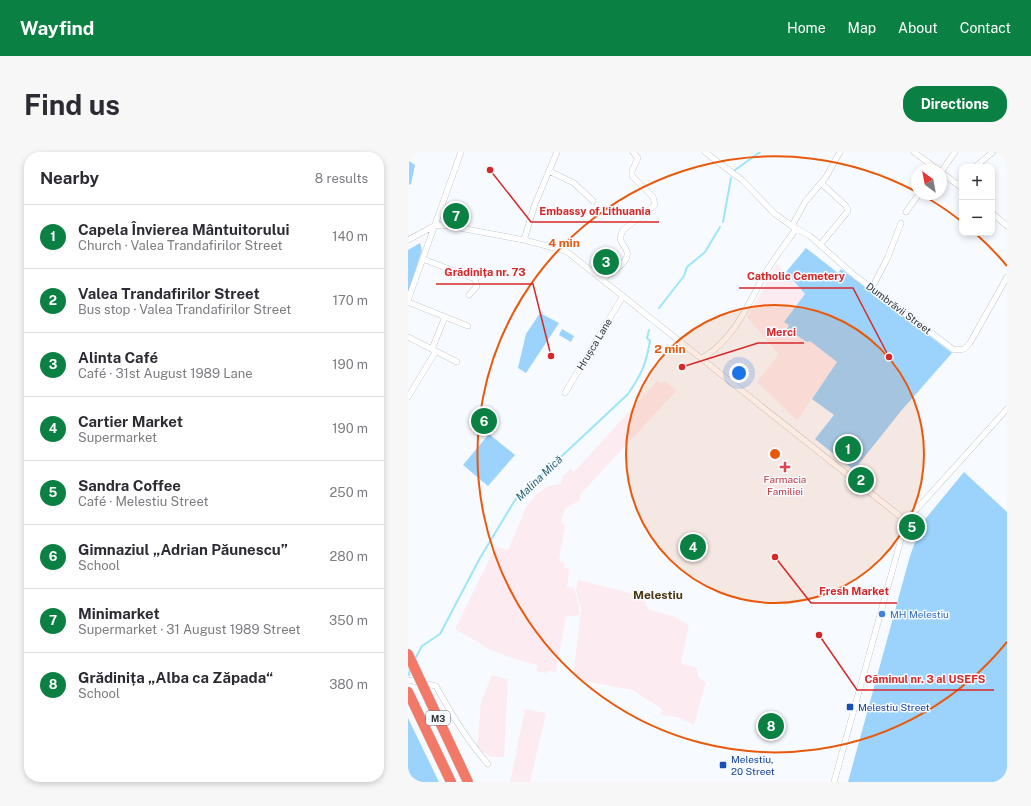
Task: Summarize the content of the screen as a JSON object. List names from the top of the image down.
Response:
{
  "streets": {
    "highway": ["M3"],
    "street": ["Dumbrăvii Street", "Hrușca Lane"]
  },
  "districts": ["Melestiu"],
  "water": ["Malina Mică"],
  "places": {
    "other": [
      "Embassy of Lithuania",
      "Grădinița nr. 73",
      "Catholic Cemetery",
      "Merci",
      "Fresh Market",
      "MH Melestiu",
      "Căminul nr. 3 al USEFS"
    ],
    "health": ["Farmacia Familiei"],
    "transit": ["Melestiu Street", "Melestiu, 20 Street"]
  },
  "north": "top left",
  "page": {
    "header": "Wayfind",
    "nav": [
      "Home",
      "Map",
      "About",
      "Contact"
    ],
    "buttons": "Directions",
    "title": "Find us",
    "heading": ["Nearby", "8 results"],
    "map_buttons": ["+", "−"],
    "pins": [
      "7",
      "3",
      "6",
      "1",
      "2",
      "5",
      "4",
      "8"
    ],
    "list": [
      {
        "mark": "1",
        "name": "Capela Învierea Mântuitorului",
        "note": "Church · Valea Trandafirilor Street",
        "value": "140 m"
      },
      {
        "mark": "2",
        "name": "Valea Trandafirilor Street",
        "note": "Bus stop · Valea Trandafirilor Street",
        "value": "170 m"
      },
      {
        "mark": "3",
        "name": "Alinta Café",
        "note": "Café · 31st August 1989 Lane",
        "value": "190 m"
      },
      {
        "mark": "4",
        "name": "Cartier Market",
        "note": "Supermarket",
        "value": "190 m"
      },
      {
        "mark": "5",
        "name": "Sandra Coffee",
        "note": "Café · Melestiu Street",
        "value": "250 m"
      },
      {
        "mark": "6",
        "name": "Gimnaziul „Adrian Păunescu”",
        "note": "School",
        "value": "280 m"
      },
      {
        "mark": "7",
        "name": "Minimarket",
        "note": "Supermarket · 31 August 1989 Street",
        "value": "350 m"
      },
      {
        "mark": "8",
        "name": "Grădinița „Alba ca Zăpada“",
        "note": "School",
        "value": "380 m"
      }
    ]
  },
  "rings": ["4 min", "2 min"]
}
